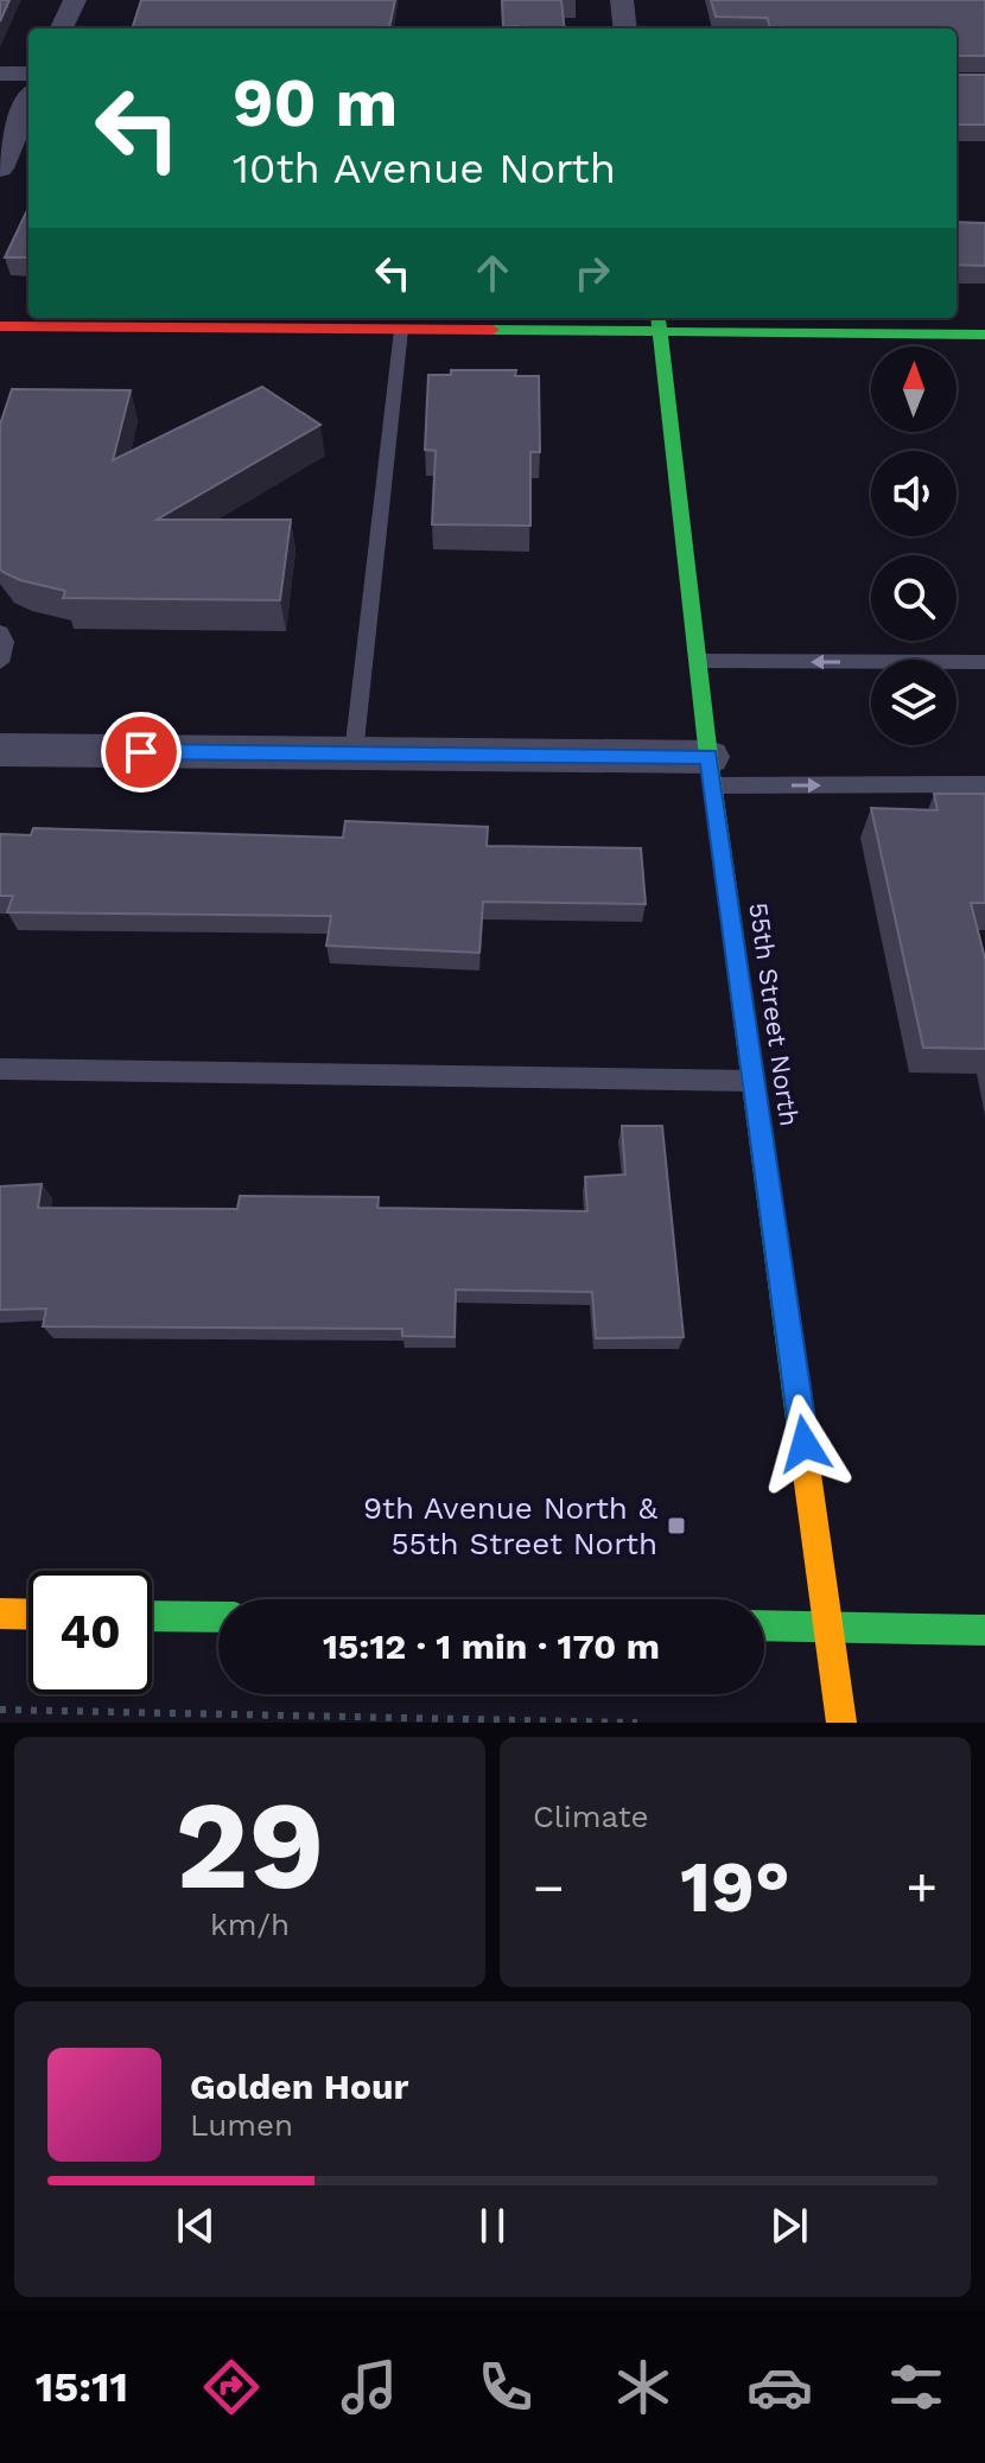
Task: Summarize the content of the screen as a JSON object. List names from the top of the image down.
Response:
{
  "streets": {
    "street": ["55th Street North"]
  },
  "places": {
    "transit": ["9th Avenue North & 55th Street North"]
  },
  "north": "top",
  "page": {
    "turn": ["90 m", "10th Avenue North"],
    "limit": "40",
    "trip": "15:12 · 1 min · 170 m",
    "tile": [
      ["29", "km/h"],
      "Climate"
    ],
    "heat": ["−", "19°", "+"],
    "song": ["Golden Hour", "Lumen"],
    "tabs": "15:11"
  }
}
